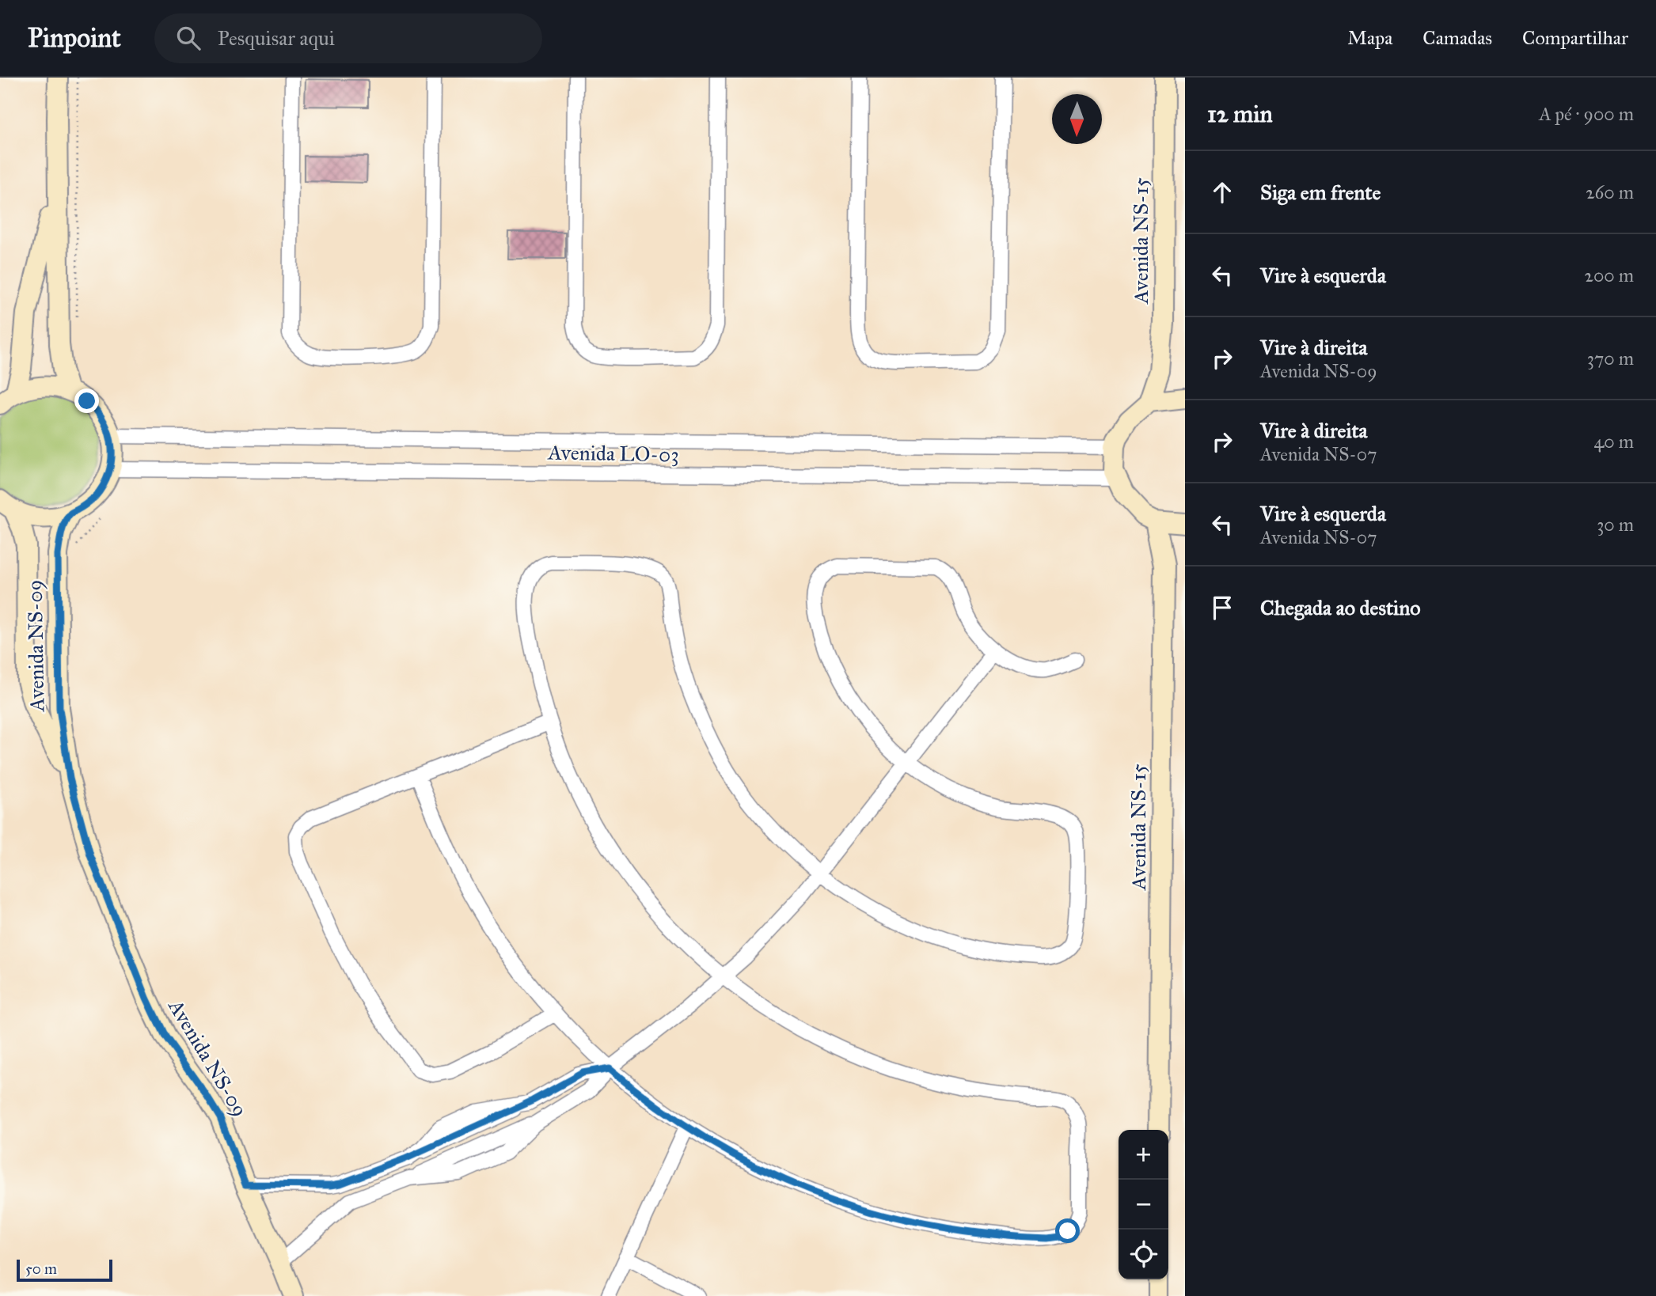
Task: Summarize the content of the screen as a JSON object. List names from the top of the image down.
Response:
{
  "streets": {
    "street": ["Avenida NS-15", "Avenida LO-03", "Avenida NS-09"]
  },
  "crossings": [
    ["Avenida NS-15", "Avenida LO-03"]
  ],
  "scale_bar": "50 m",
  "north": "bottom",
  "page": {
    "header": "Pinpoint",
    "search": "Pesquisar aqui",
    "nav": ["Mapa", "Camadas", "Compartilhar"],
    "heading": ["12 min", "A pé · 900 m"],
    "list": [
      ["Siga em frente", "260 m"],
      ["Vire à esquerda", "200 m"],
      ["Vire à direita", "Avenida NS-09", "370 m"],
      ["Vire à direita", "Avenida NS-07", "40 m"],
      ["Vire à esquerda", "Avenida NS-07", "30 m"],
      "Chegada ao destino"
    ],
    "map_buttons": ["+", "−"],
    "scale": "50 m"
  }
}
